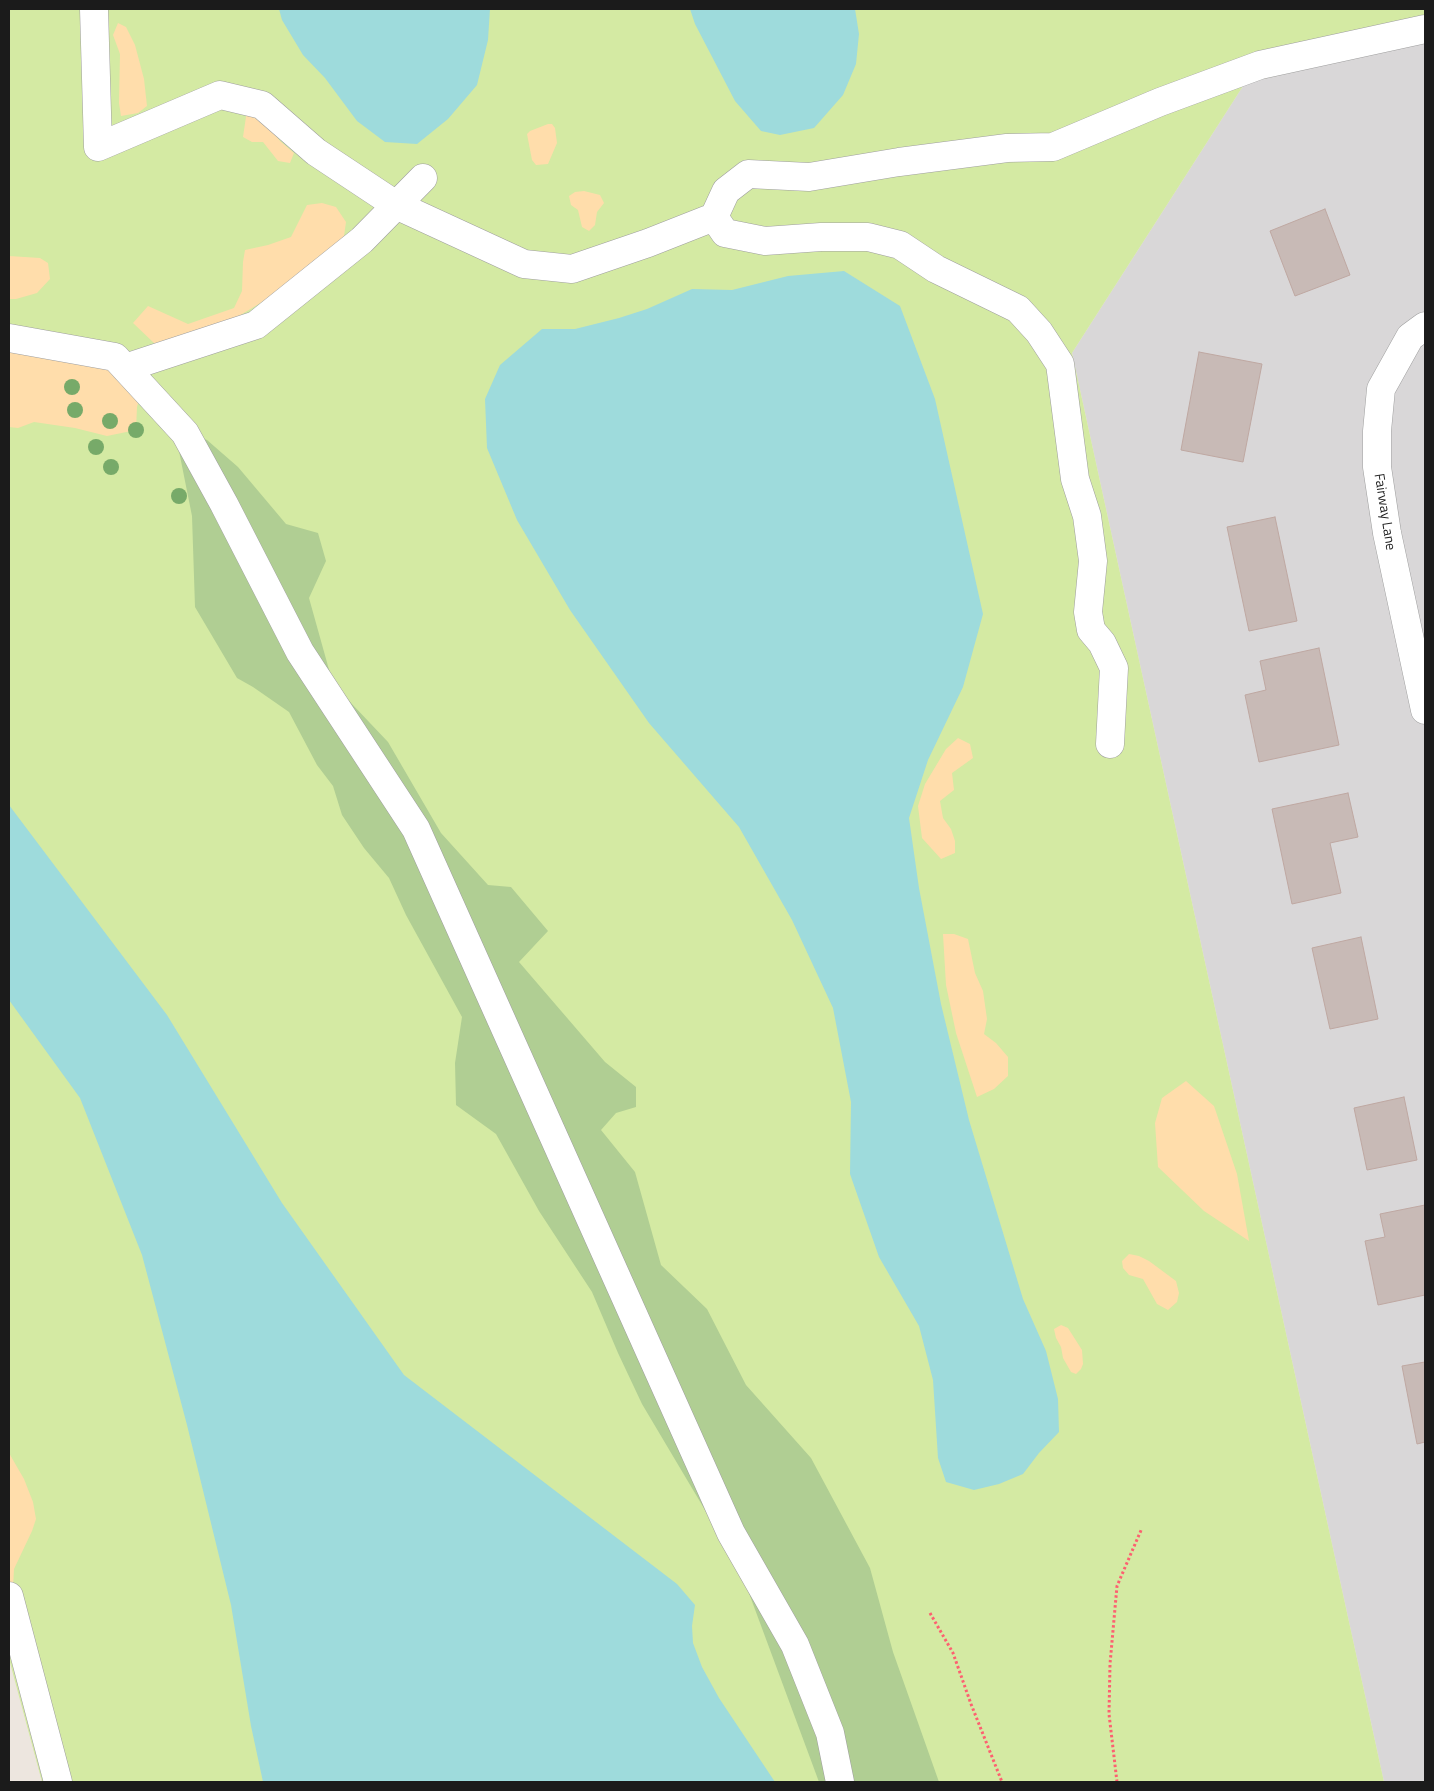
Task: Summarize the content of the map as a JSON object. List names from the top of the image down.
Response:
{
  "streets": {
    "street": ["Fairway Lane"]
  }
}
